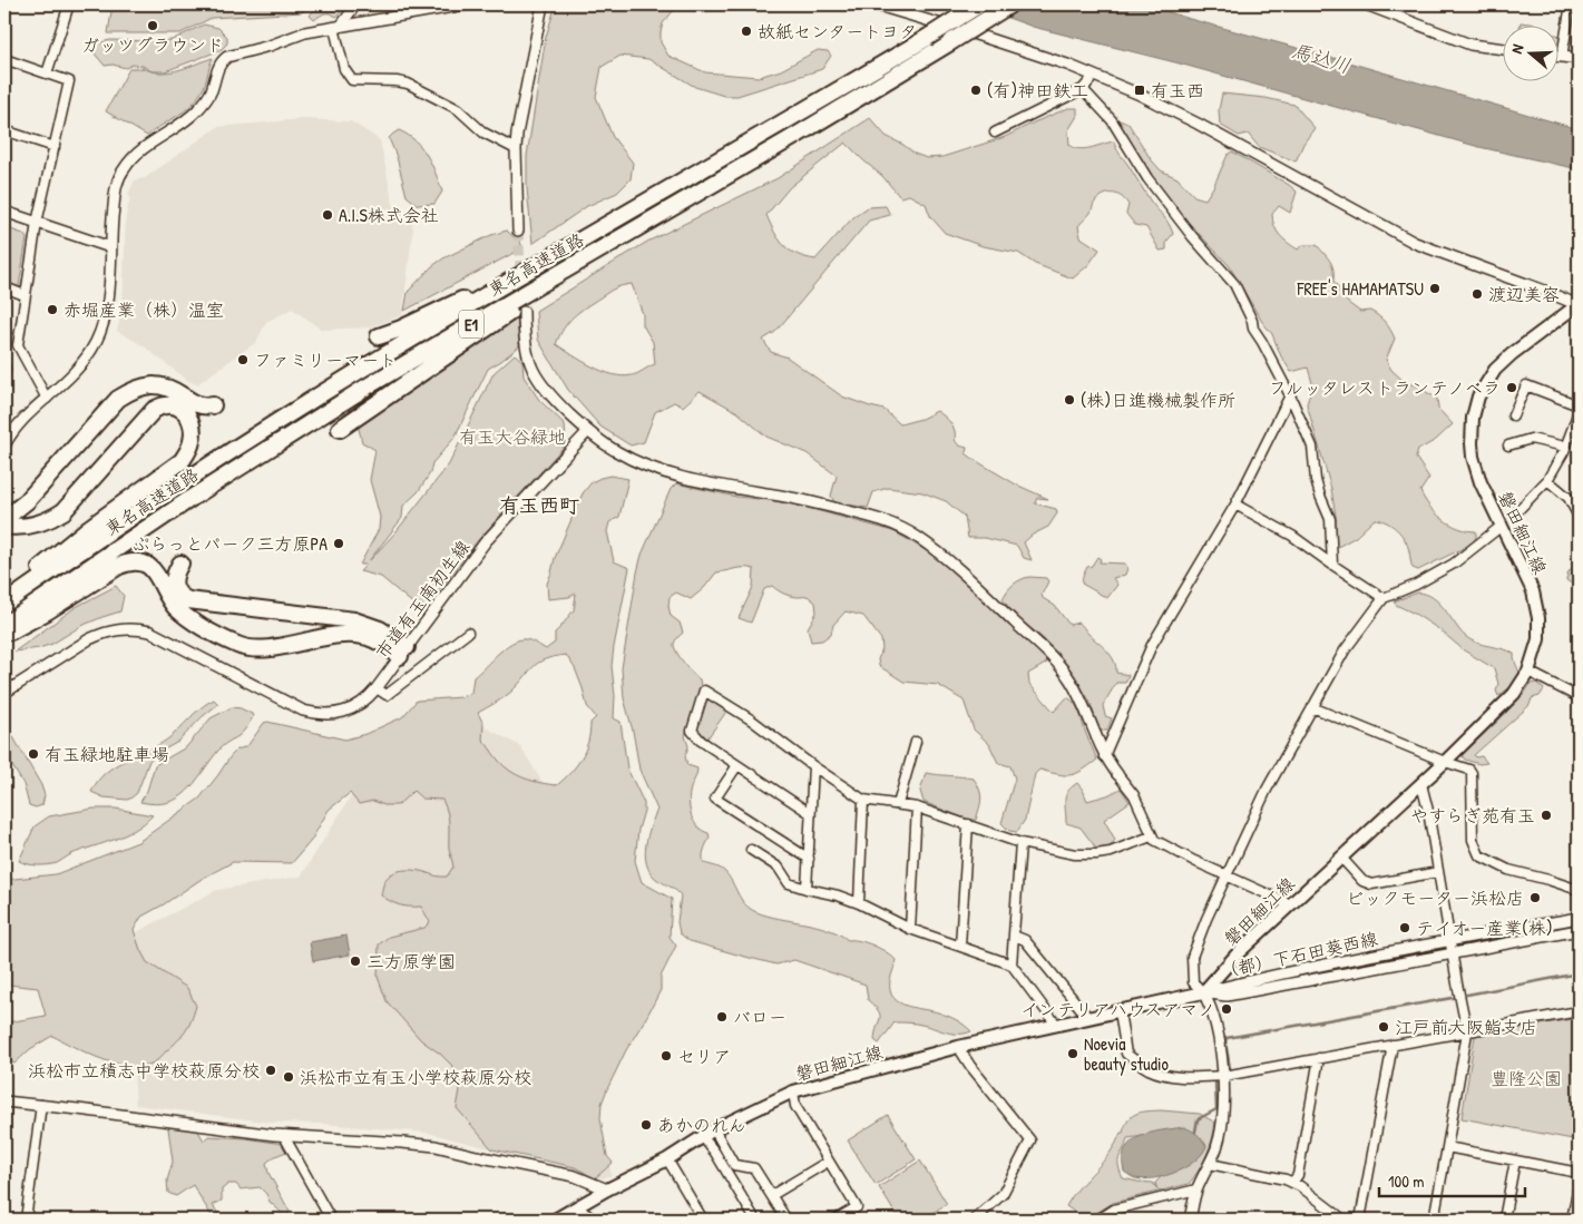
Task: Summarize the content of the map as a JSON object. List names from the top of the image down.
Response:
{
  "streets": {
    "highway": ["東名高速道路", "E1"],
    "main road": ["磐田細江線"],
    "street": ["市道有玉南初生線", "（都）下石田葵西線"]
  },
  "crossings": [
    ["磐田細江線", "（都）下石田葵西線"]
  ],
  "districts": ["有玉西町"],
  "water": ["馬込川"],
  "parks": ["有玉大谷緑地", "豊隆公園"],
  "places": {
    "other": [
      "ガッツグラウンド",
      "故紙センタートヨタ",
      "(有)神田鉄工",
      "A.I.S株式会社",
      "FREE's HAMAMATSU",
      "渡辺美容",
      "赤堀産業（株）温室",
      "ファミリーマート",
      "フルッタレストランテノベラ",
      "(株)日進機械製作所",
      "ぷらっとパーク三方原PA",
      "有玉緑地駐車場",
      "やすらぎ苑有玉",
      "ビックモーター浜松店",
      "テイオー産業(株)",
      "三方原学園",
      "インテリアハウスアマノ",
      "バロー",
      "江戸前大阪鮨支店",
      "Noevia beauty studio",
      "セリア",
      "浜松市立積志中学校萩原分校",
      "浜松市立有玉小学校萩原分校",
      "あかのれん"
    ],
    "transit": ["有玉西"]
  },
  "scale_bar": "100 m",
  "north": "left"
}
